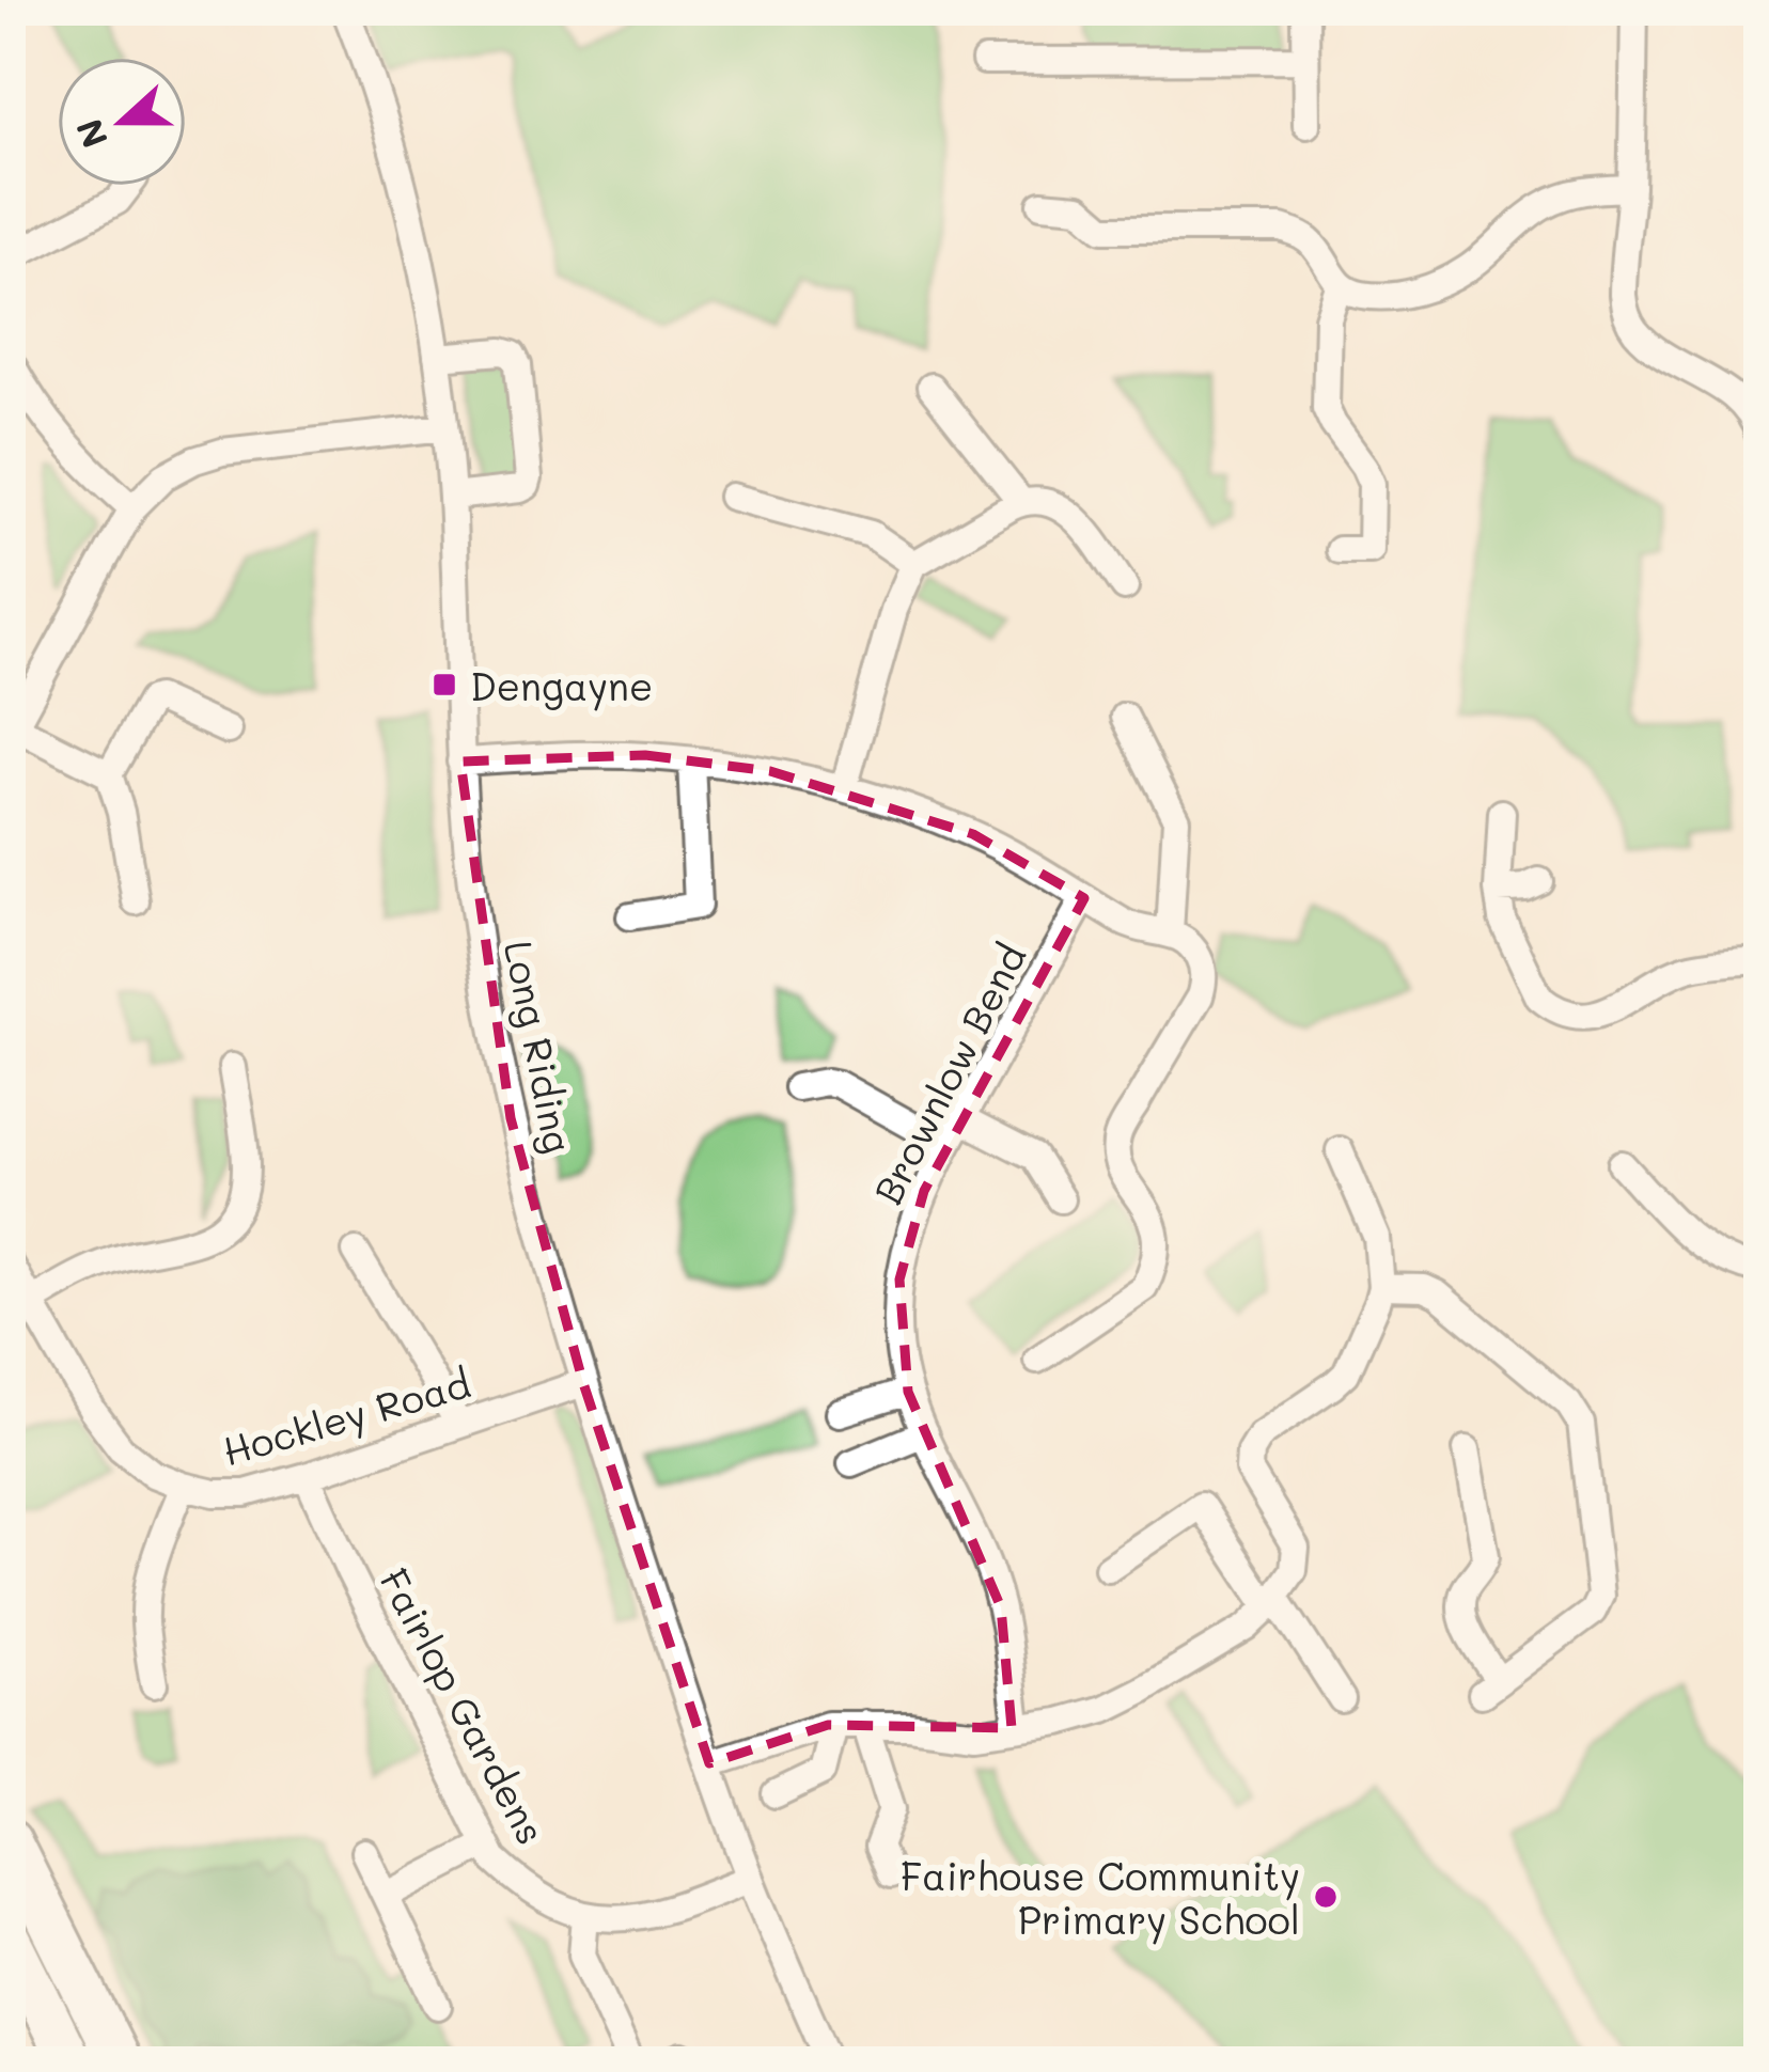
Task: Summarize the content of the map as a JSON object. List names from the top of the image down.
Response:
{
  "streets": {
    "street": [
      "Long Riding",
      "Brownlow Bend",
      "Hockley Road",
      "Fairlop Gardens"
    ]
  },
  "crossings": [
    ["Long Riding", "Hockley Road"],
    ["Long Riding", "Fairlop Gardens"],
    ["Hockley Road", "Fairlop Gardens"]
  ],
  "places": {
    "transit": ["Dengayne"],
    "other": ["Fairhouse Community Primary School"]
  },
  "north": "left"
}
